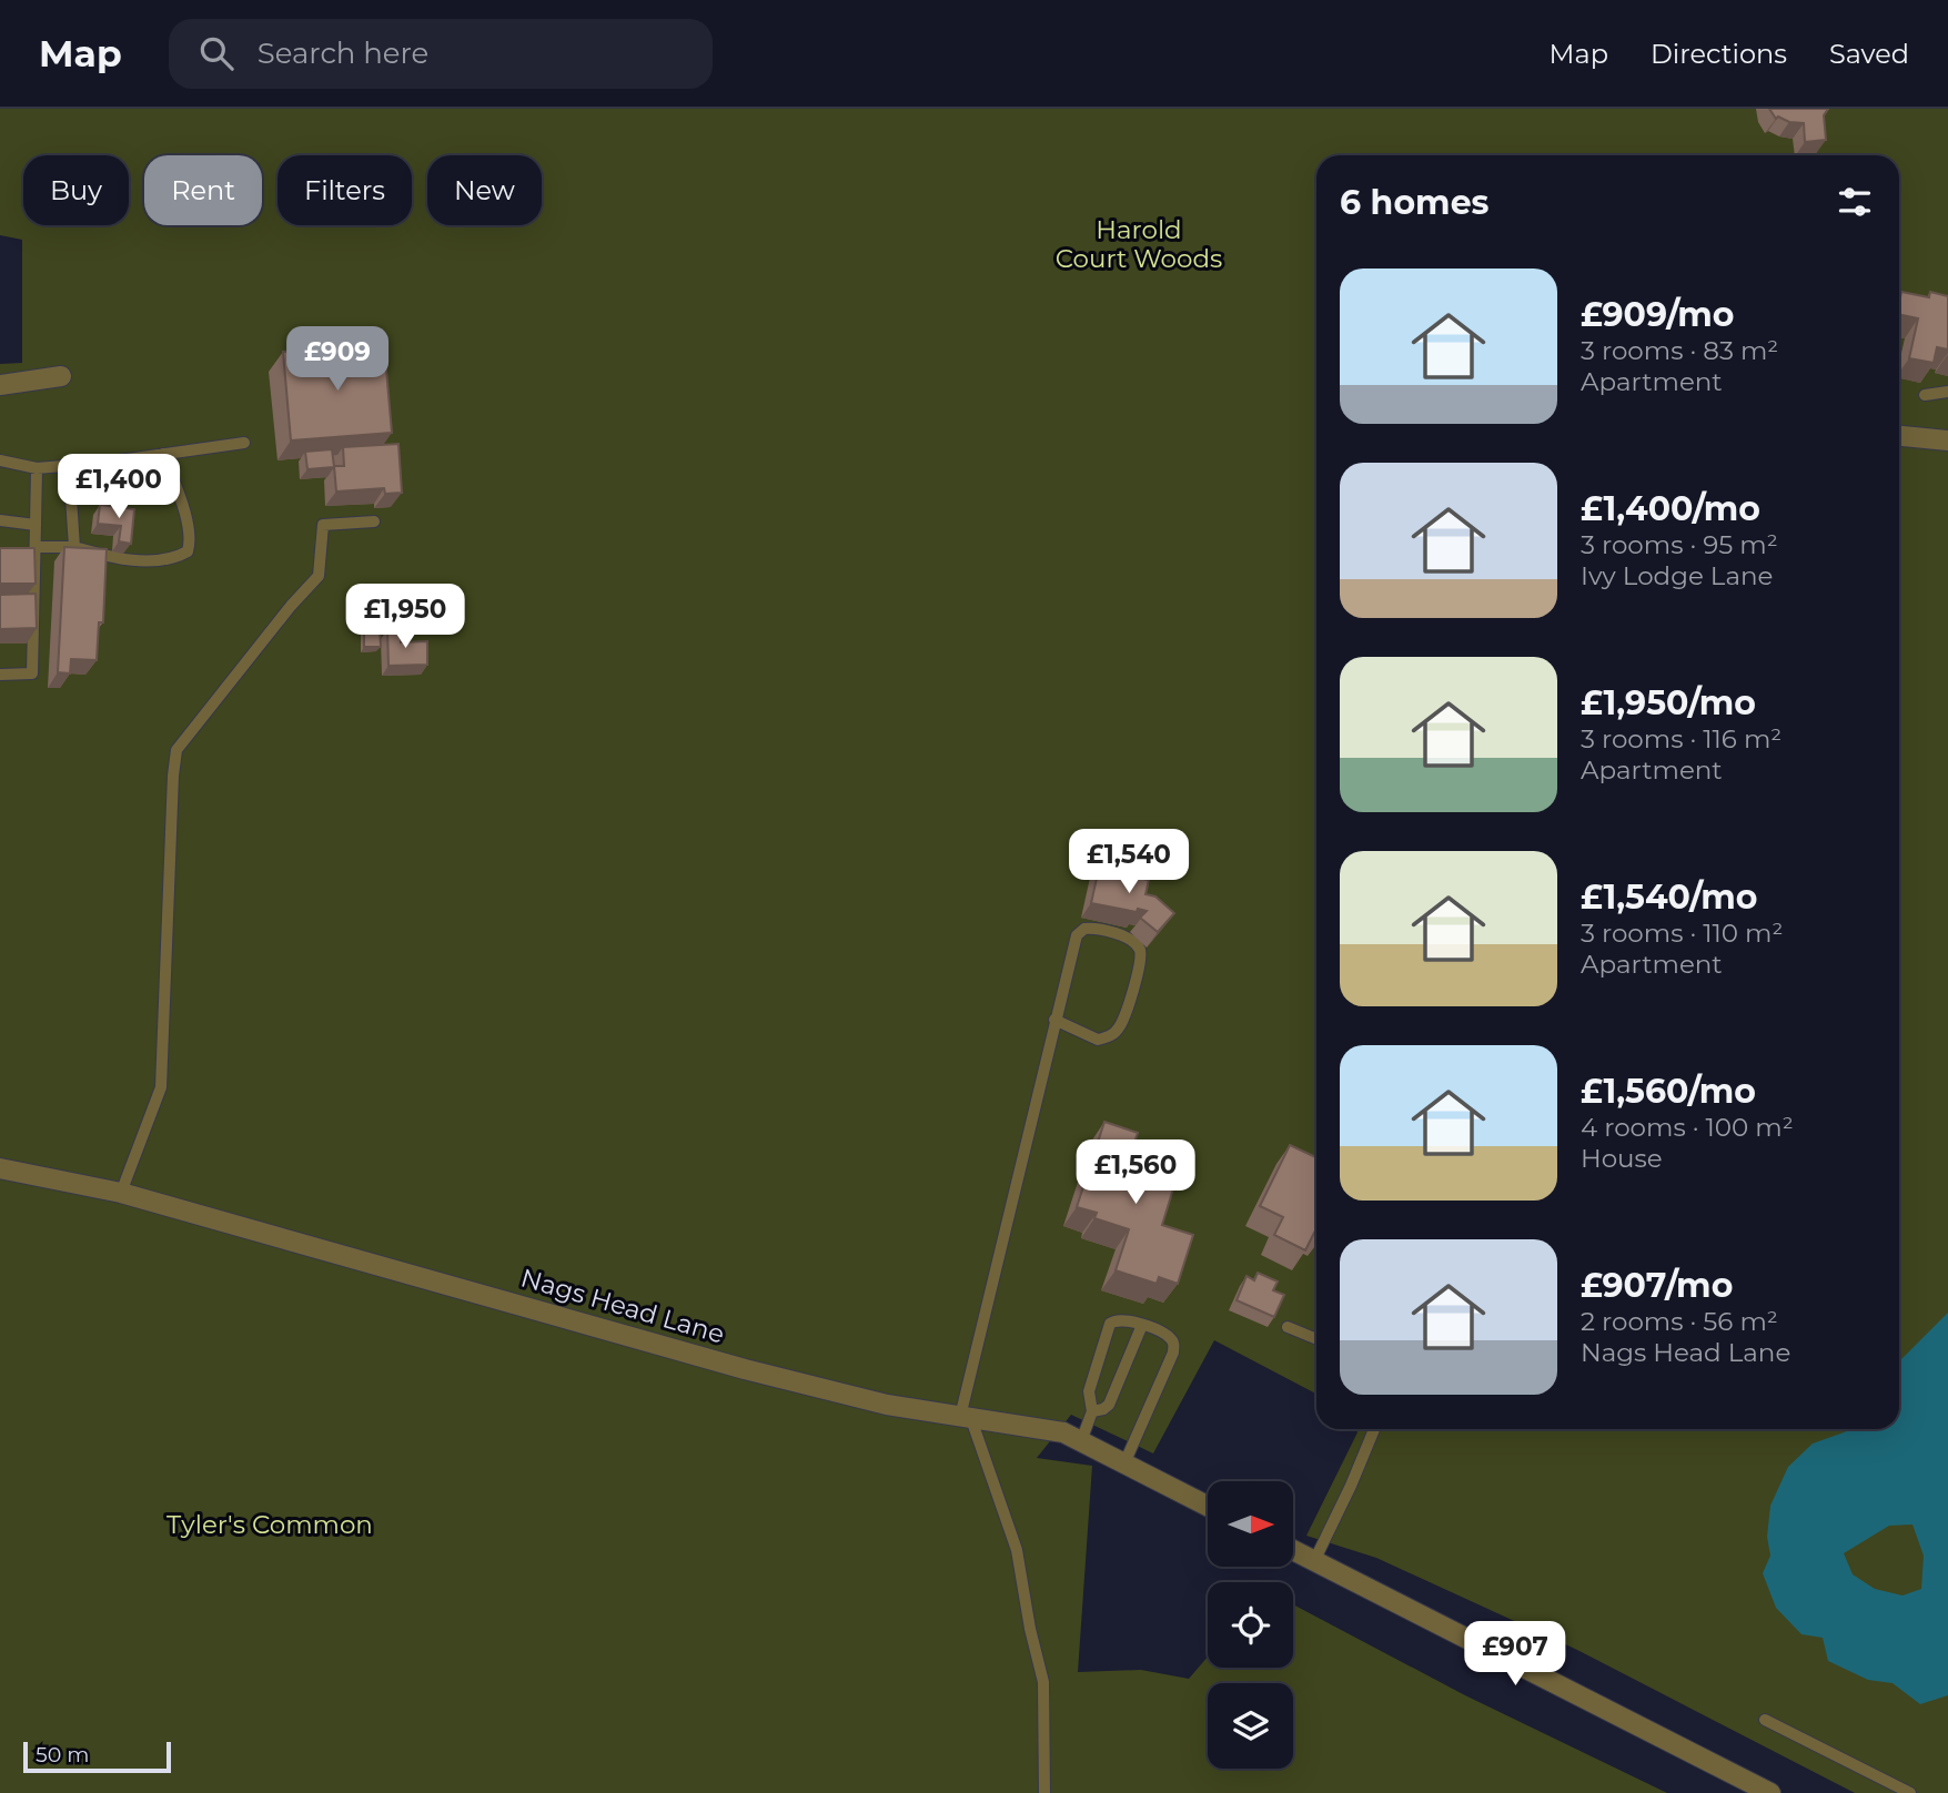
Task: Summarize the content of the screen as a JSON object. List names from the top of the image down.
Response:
{
  "streets": {
    "street": ["Nags Head Lane"]
  },
  "parks": ["Harold Court Woods", "Tyler's Common"],
  "scale_bar": "50 m",
  "north": "right",
  "page": {
    "header": "Map",
    "search": "Search here",
    "nav": ["Map", "Directions", "Saved"],
    "chip": [
      "Buy",
      "Rent",
      "Filters",
      "New"
    ],
    "heading": "6 homes",
    "list": [
      {
        "name": "£909/mo",
        "note": "3 rooms · 83 m² · Apartment"
      },
      {
        "name": "£1,400/mo",
        "note": "3 rooms · 95 m² · Ivy Lodge Lane"
      },
      {
        "name": "£1,950/mo",
        "note": "3 rooms · 116 m² · Apartment"
      },
      {
        "name": "£1,540/mo",
        "note": "3 rooms · 110 m² · Apartment"
      },
      {
        "name": "£1,560/mo",
        "note": "4 rooms · 100 m² · House"
      },
      {
        "name": "£907/mo",
        "note": "2 rooms · 56 m² · Nags Head Lane"
      }
    ],
    "price": [
      "£909",
      "£1,400",
      "£1,950",
      "£1,540",
      "£1,560",
      "£907"
    ],
    "scale": "50 m"
  }
}
